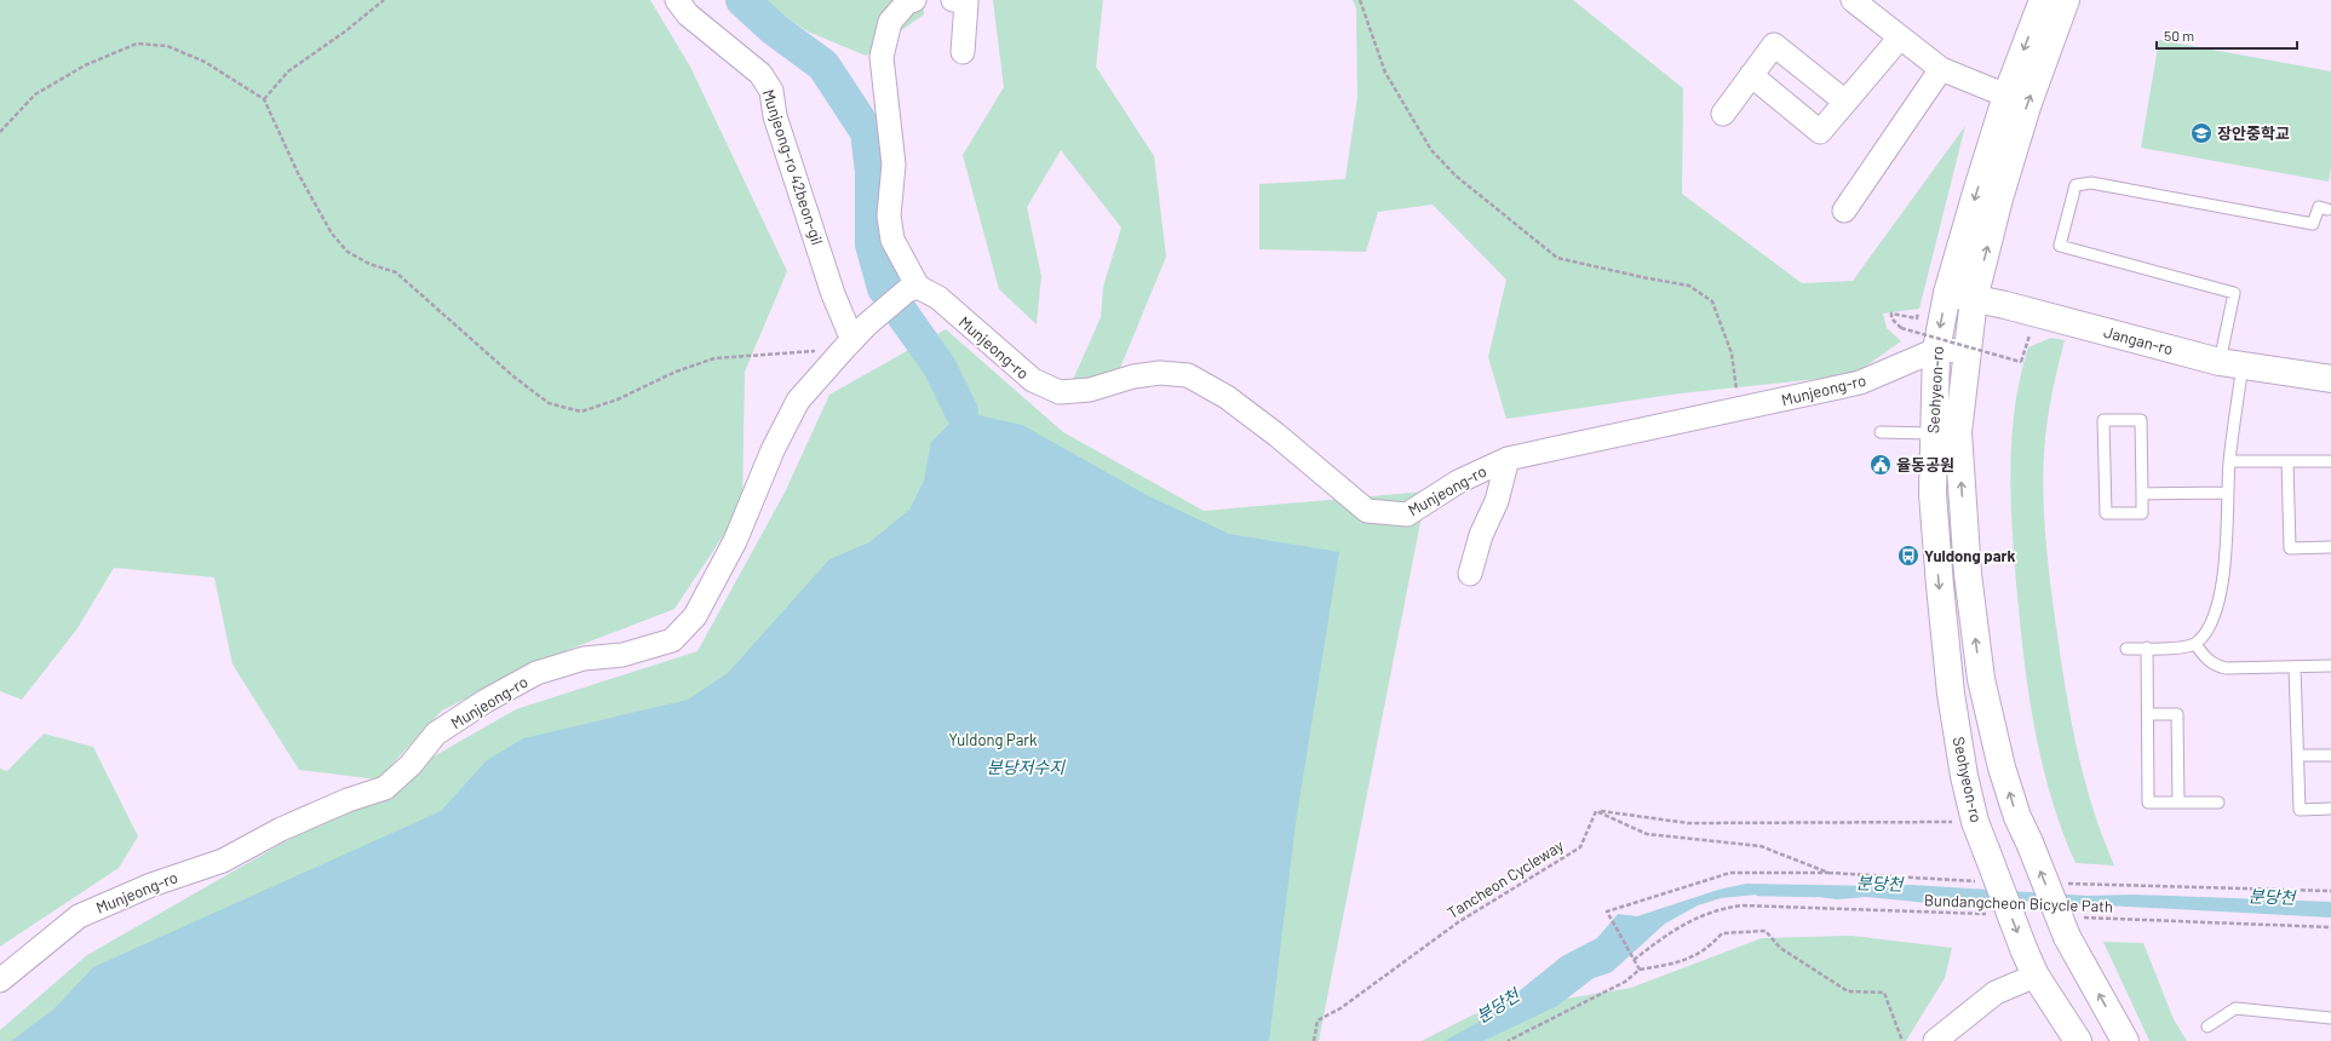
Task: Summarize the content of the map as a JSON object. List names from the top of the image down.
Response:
{
  "streets": {
    "main road": ["Jangan-ro", "Seohyeon-ro"],
    "street": ["Munjeong-ro 42beon-gil", "Munjeong-ro"],
    "path": ["Tancheon Cycleway", "Bundangcheon Bicycle Path"]
  },
  "crossings": [
    ["Munjeong-ro 42beon-gil", "Munjeong-ro"],
    ["Jangan-ro", "Seohyeon-ro"],
    ["Munjeong-ro", "Seohyeon-ro"],
    ["Seohyeon-ro", "Bundangcheon Bicycle Path"]
  ],
  "water": ["분당저수지", "분당천"],
  "parks": ["Yuldong Park"],
  "places": {
    "school or university": ["장안중학교"],
    "public building": ["율동공원"],
    "bus stop": ["Yuldong park"]
  },
  "scale_bar": "50 m"
}
